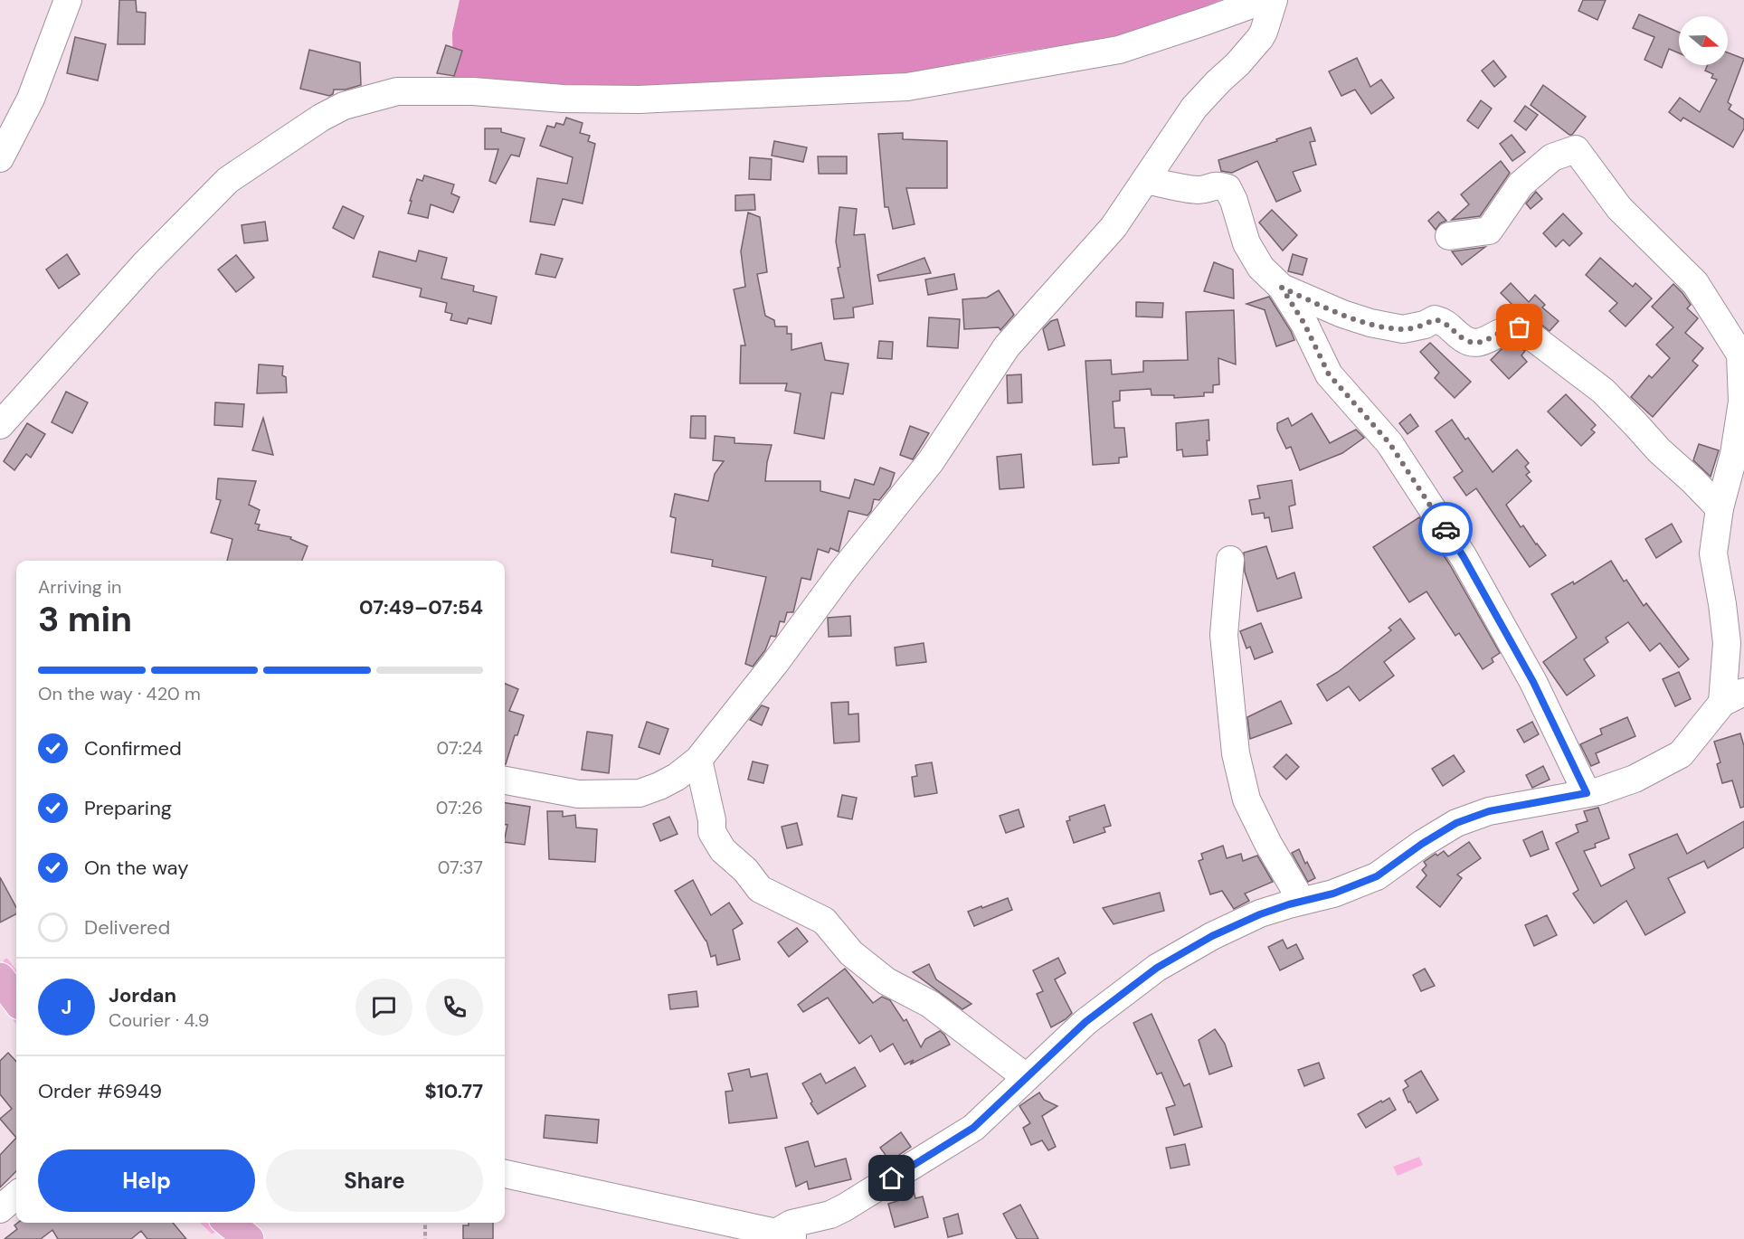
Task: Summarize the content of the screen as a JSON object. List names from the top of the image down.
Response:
{
  "north": "right",
  "page": {
    "heading": ["3 min", "Arriving in", "07:49–07:54"],
    "panel": [
      "Jordan",
      "Courier · 4.9",
      "Order #6949",
      "$10.77"
    ],
    "bar": "On the way · 420 m",
    "list": [
      ["Confirmed", "07:24"],
      ["Preparing", "07:26"],
      ["On the way", "07:37"],
      "Delivered"
    ],
    "round": "J",
    "buttons": ["Help", "Share"]
  }
}
